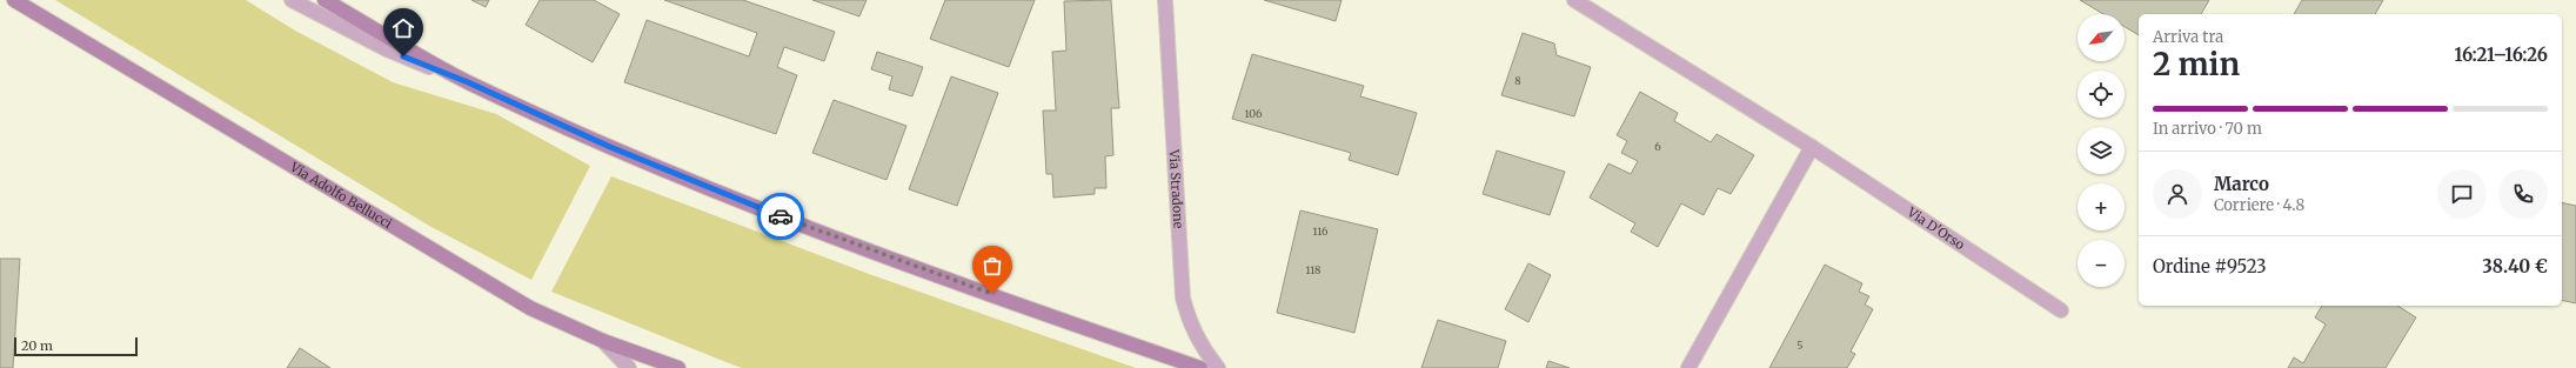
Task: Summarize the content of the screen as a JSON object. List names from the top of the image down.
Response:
{
  "streets": {
    "street": ["Via Stradone", "Via Adolfo Bellucci", "Via D'Orso"]
  },
  "house_numbers": [
    "8",
    "106",
    "6",
    "116",
    "118",
    "5"
  ],
  "scale_bar": "20 m",
  "north": "bottom left",
  "page": {
    "map_buttons": ["+", "−"],
    "heading": ["2 min", "Arriva tra", "16:21–16:26"],
    "panel": [
      "Marco",
      "Corriere · 4.8",
      "Ordine #9523",
      "38.40 €"
    ],
    "bar": "In arrivo · 70 m",
    "scale": "20 m"
  }
}
